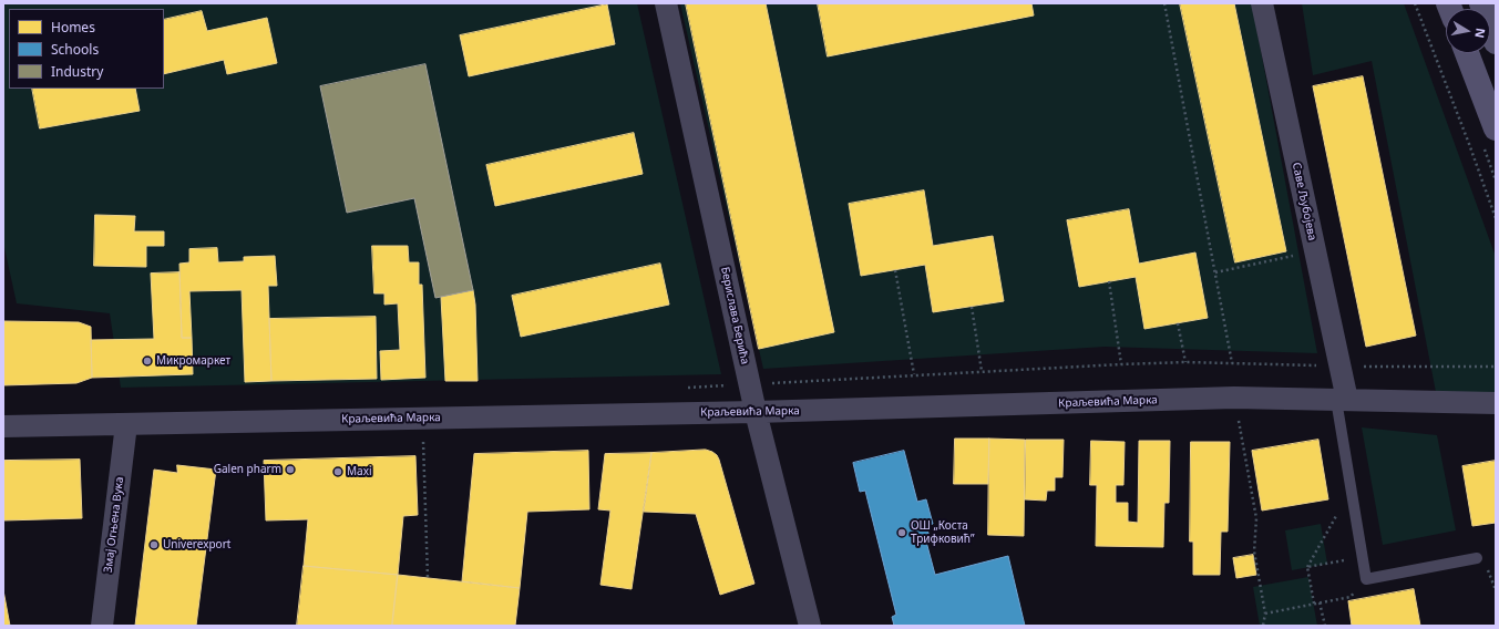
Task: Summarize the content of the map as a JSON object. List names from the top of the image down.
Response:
{
  "streets": {
    "street": [
      "Саве Љубојева",
      "Берислава Берића",
      "Краљевића Марка",
      "Змај Огњена Вука"
    ]
  },
  "crossings": [
    ["Саве Љубојева", "Краљевића Марка"],
    ["Берислава Берића", "Краљевића Марка"],
    ["Краљевића Марка", "Змај Огњена Вука"]
  ],
  "places": [
    "Микромаркет",
    "Galen pharm",
    "Maxi",
    "ОШ „Коста Трифковић”",
    "Univerexport"
  ],
  "legend": ["Homes", "Schools", "Industry"],
  "north": "right"
}
